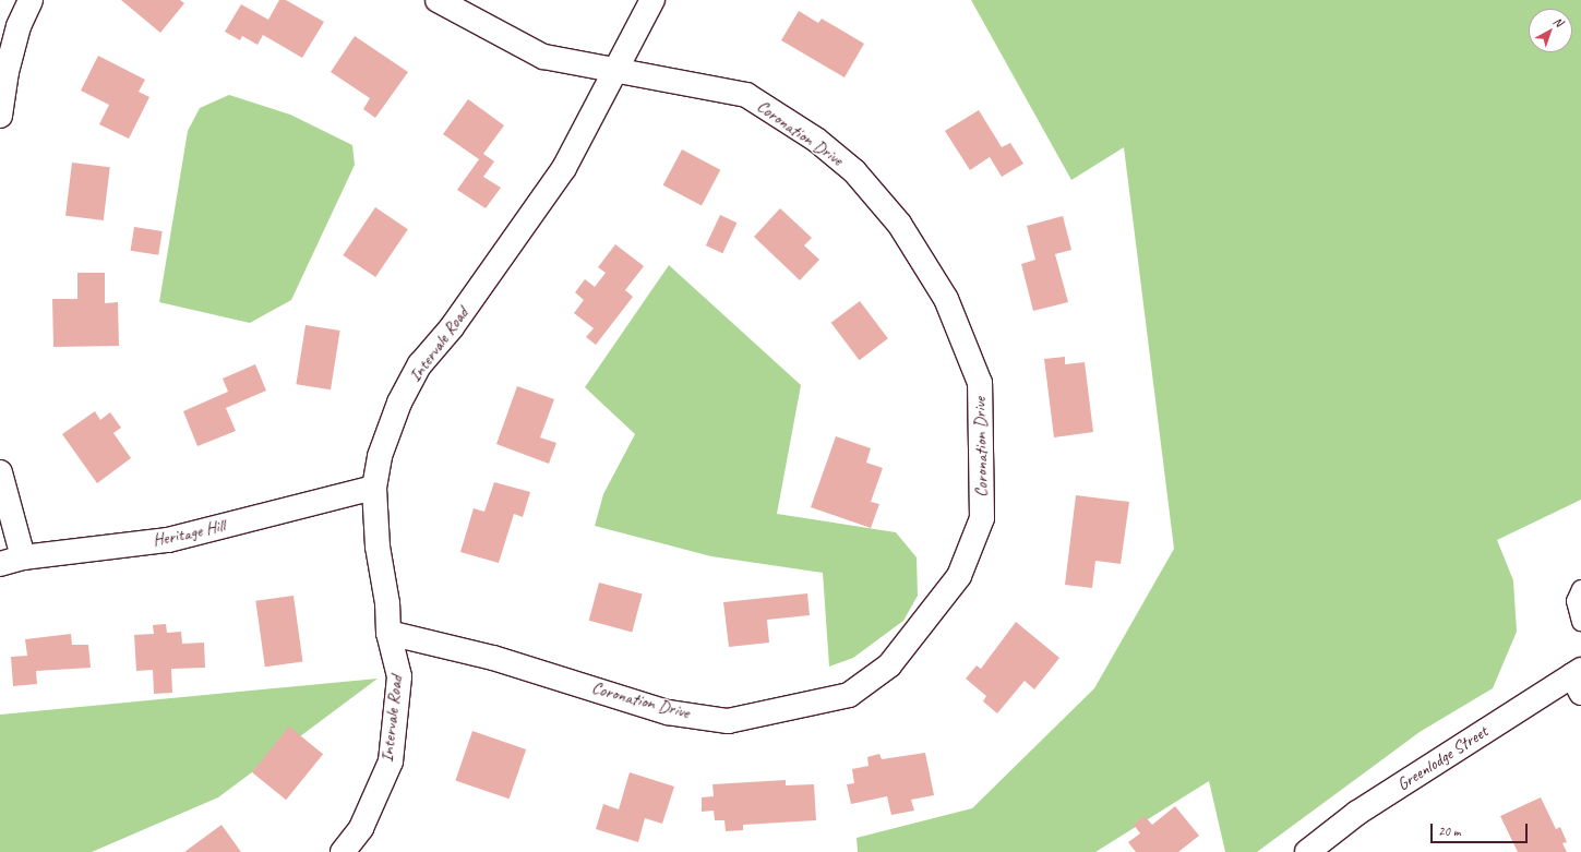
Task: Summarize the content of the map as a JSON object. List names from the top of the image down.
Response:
{
  "streets": {
    "street": [
      "Coronation Drive",
      "Intervale Road",
      "Heritage Hill",
      "Greenlodge Street"
    ]
  },
  "crossings": [
    ["Coronation Drive", "Intervale Road"],
    ["Intervale Road", "Heritage Hill"]
  ],
  "scale_bar": "20 m",
  "north": "top right"
}
